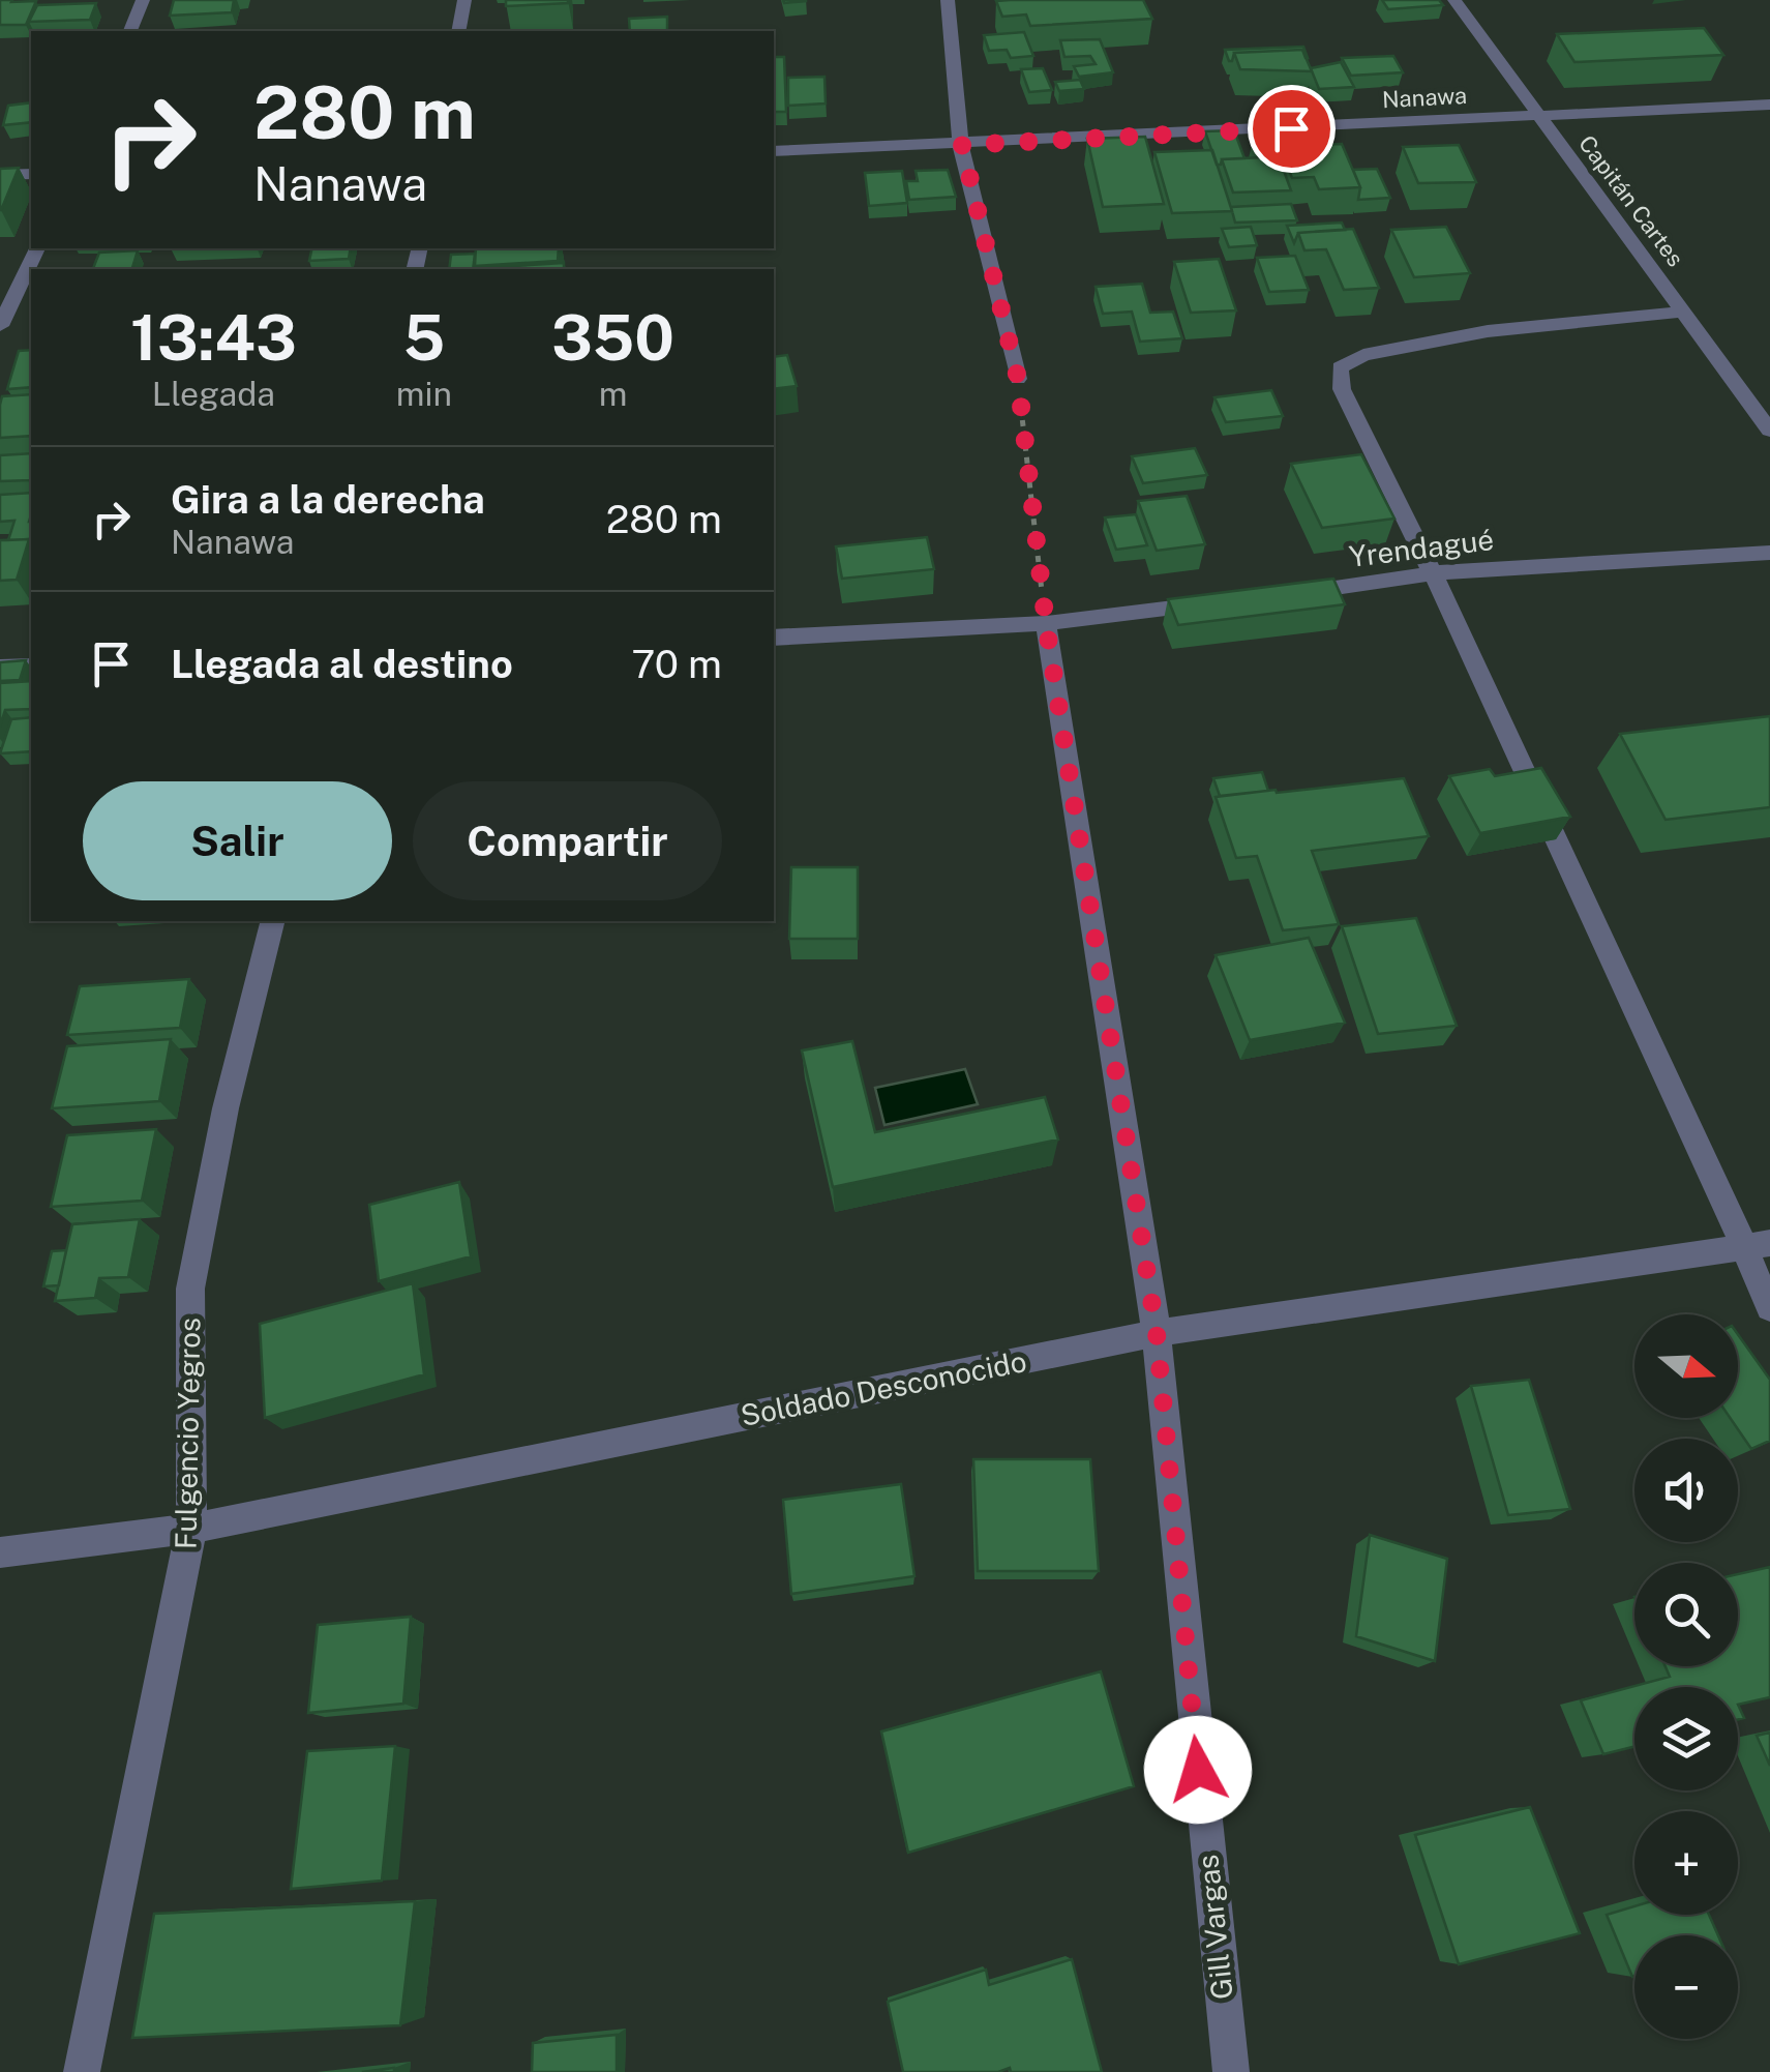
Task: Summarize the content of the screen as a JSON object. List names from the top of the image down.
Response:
{
  "streets": {
    "street": [
      "Nanawa",
      "Capitán Cartes",
      "Yrendagué",
      "Soldado Desconocido",
      "Fulgencio Yegros",
      "Gill Vargas"
    ]
  },
  "crossings": [
    ["Nanawa", "Capitán Cartes"],
    ["Soldado Desconocido", "Fulgencio Yegros"],
    ["Soldado Desconocido", "Gill Vargas"]
  ],
  "north": "right",
  "page": {
    "turn": ["280 m", "Nanawa"],
    "eta": [
      "13:43",
      "Llegada",
      "5",
      "min",
      "350",
      "m"
    ],
    "list": [
      {
        "name": "Gira a la derecha",
        "note": "Nanawa",
        "value": "280 m"
      },
      {
        "name": "Llegada al destino",
        "value": "70 m"
      }
    ],
    "buttons": ["Salir", "Compartir"],
    "map_buttons": ["+", "−"]
  }
}
